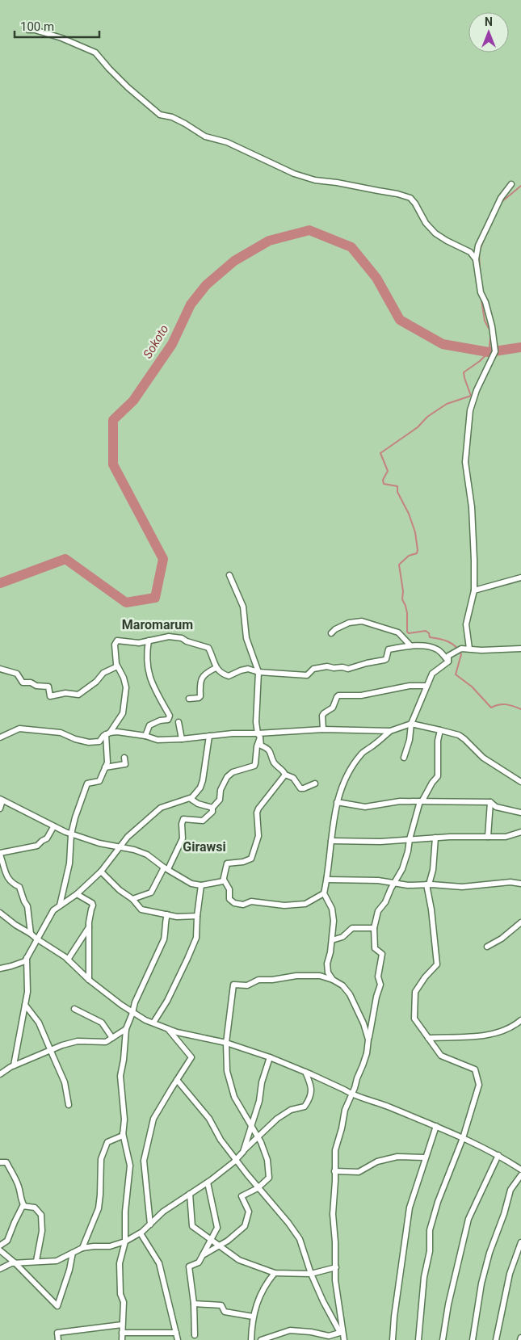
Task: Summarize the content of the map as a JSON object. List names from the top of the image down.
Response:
{
  "districts": ["Maromarum", "Girawsi"],
  "water": ["Sokoto"],
  "scale_bar": "100 m",
  "north": "top"
}
